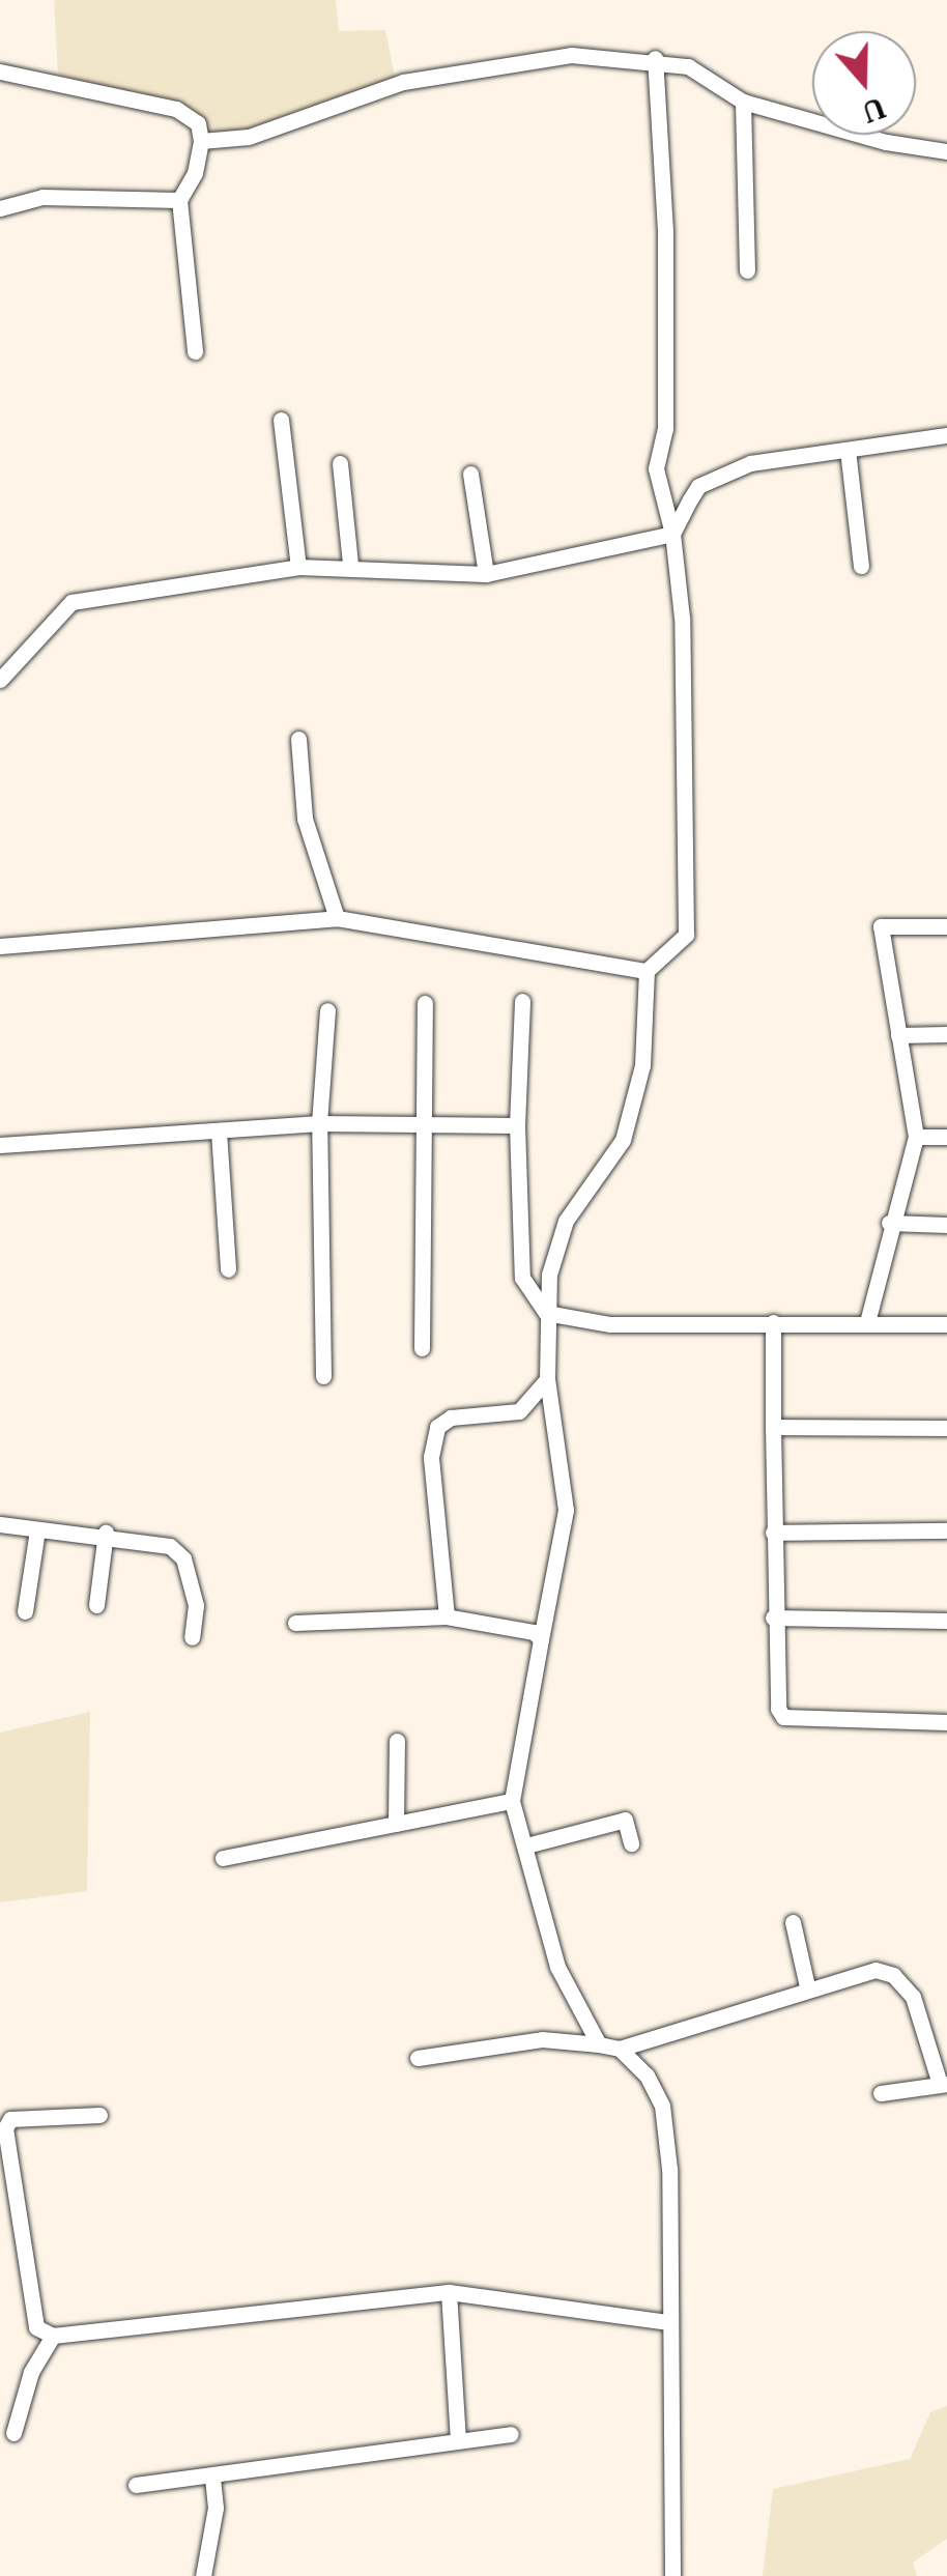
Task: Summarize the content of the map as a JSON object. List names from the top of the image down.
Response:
{
  "north": "bottom"
}
